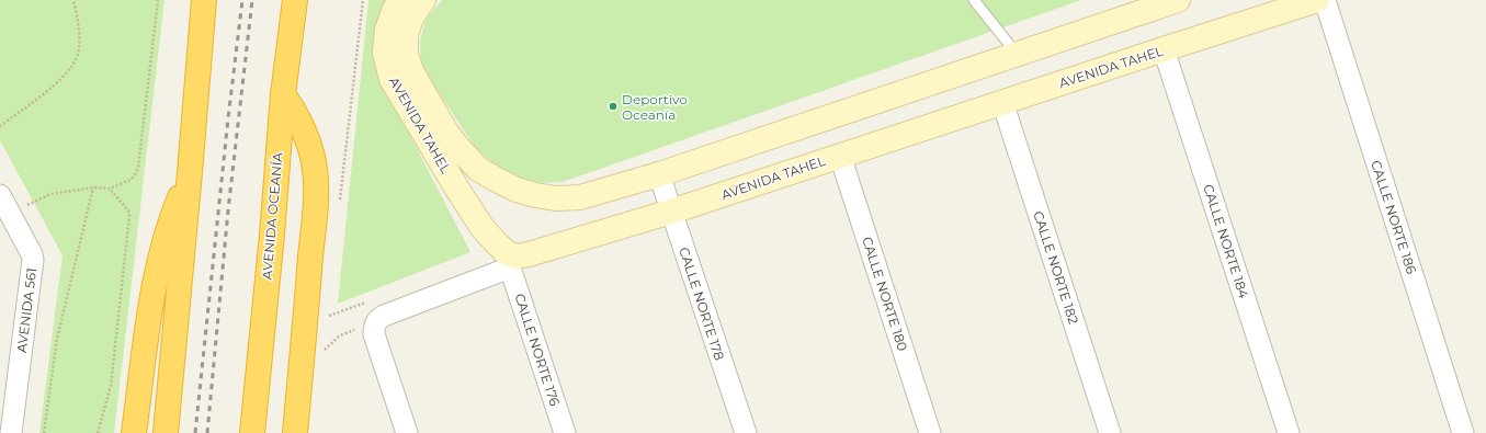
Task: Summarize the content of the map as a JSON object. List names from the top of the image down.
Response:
{
  "streets": {
    "highway": ["AVENIDA OCEANÍA"],
    "street": [
      "AVENIDA TAHEL",
      "CALLE NORTE 186",
      "CALLE NORTE 184",
      "CALLE NORTE 182",
      "CALLE NORTE 180",
      "CALLE NORTE 178",
      "AVENIDA 561",
      "CALLE NORTE 176"
    ]
  },
  "crossings": [
    ["AVENIDA TAHEL", "CALLE NORTE 184"],
    ["AVENIDA TAHEL", "CALLE NORTE 182"],
    ["AVENIDA TAHEL", "CALLE NORTE 180"],
    ["AVENIDA TAHEL", "CALLE NORTE 178"],
    ["AVENIDA TAHEL", "CALLE NORTE 176"]
  ],
  "places": ["Deportivo Oceanía"]
}
